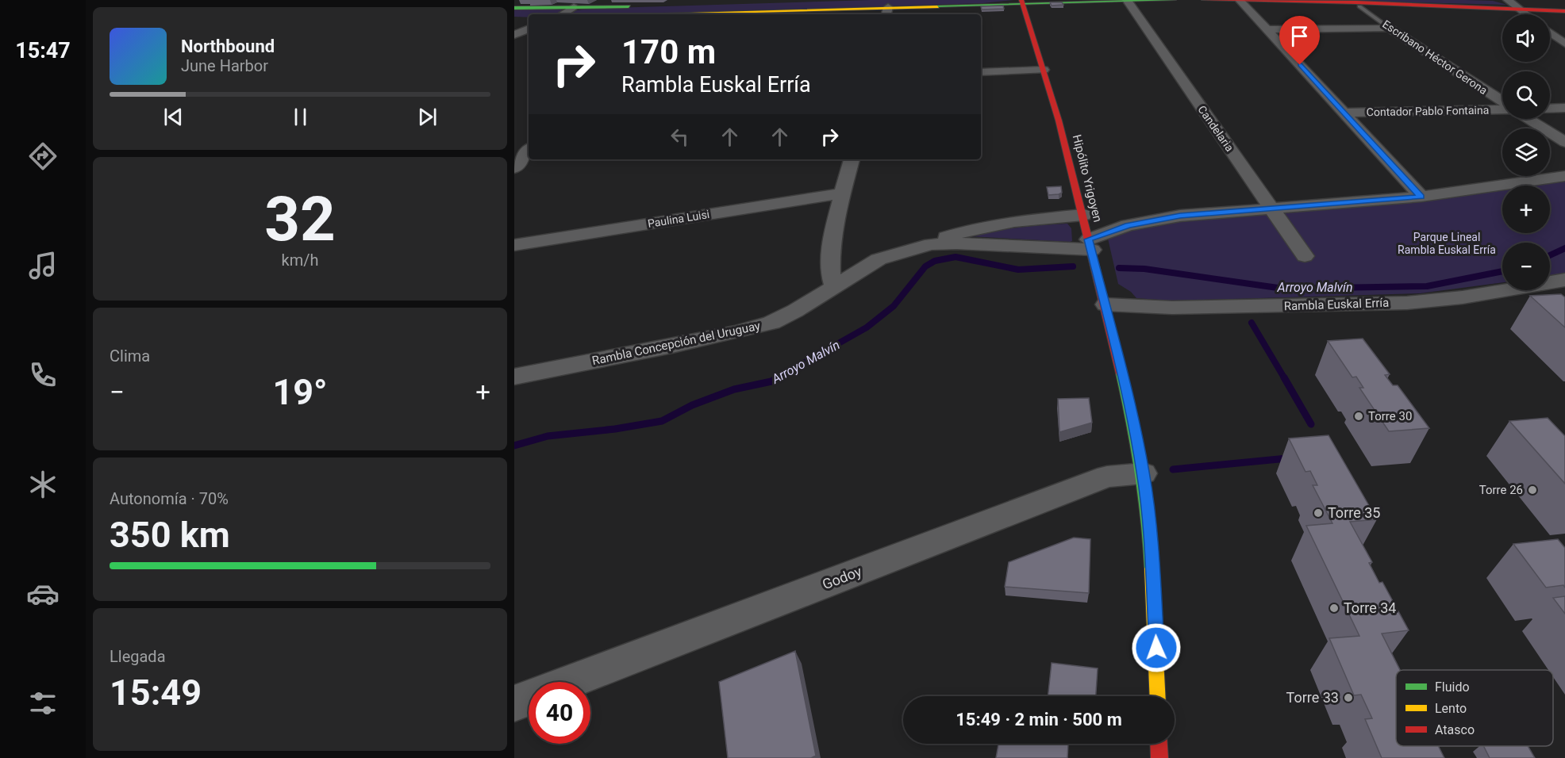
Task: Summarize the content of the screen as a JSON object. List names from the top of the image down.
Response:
{
  "streets": {
    "main road": ["Hipólito Yrigoyen"],
    "street": [
      "Escribano Héctor Gerona",
      "Contador Pablo Fontaina",
      "Candelaria",
      "Paulina Luisi",
      "Rambla Euskal Erría",
      "Rambla Concepción del Uruguay",
      "Godoy"
    ]
  },
  "crossings": [
    ["Hipólito Yrigoyen", "Rambla Euskal Erría"],
    ["Hipólito Yrigoyen", "Rambla Concepción del Uruguay"],
    ["Hipólito Yrigoyen", "Godoy"]
  ],
  "water": ["Arroyo Malvín"],
  "parks": ["Parque Lineal Rambla Euskal Erría"],
  "places": [
    "Torre 30",
    "Torre 26",
    "Torre 35",
    "Torre 34",
    "Torre 33"
  ],
  "legend": ["Fluido", "Lento", "Atasco"],
  "page": {
    "tabs": "15:47",
    "map_buttons": ["+", "−"],
    "turn": ["170 m", "Rambla Euskal Erría"],
    "song": ["Northbound", "June Harbor"],
    "tile": [
      ["32", "km/h"],
      "Clima",
      ["Autonomía · 70%", "350 km"],
      ["Llegada", "15:49"]
    ],
    "heat": ["−", "19°", "+"],
    "limit": "40",
    "trip": "15:49 · 2 min · 500 m"
  }
}
